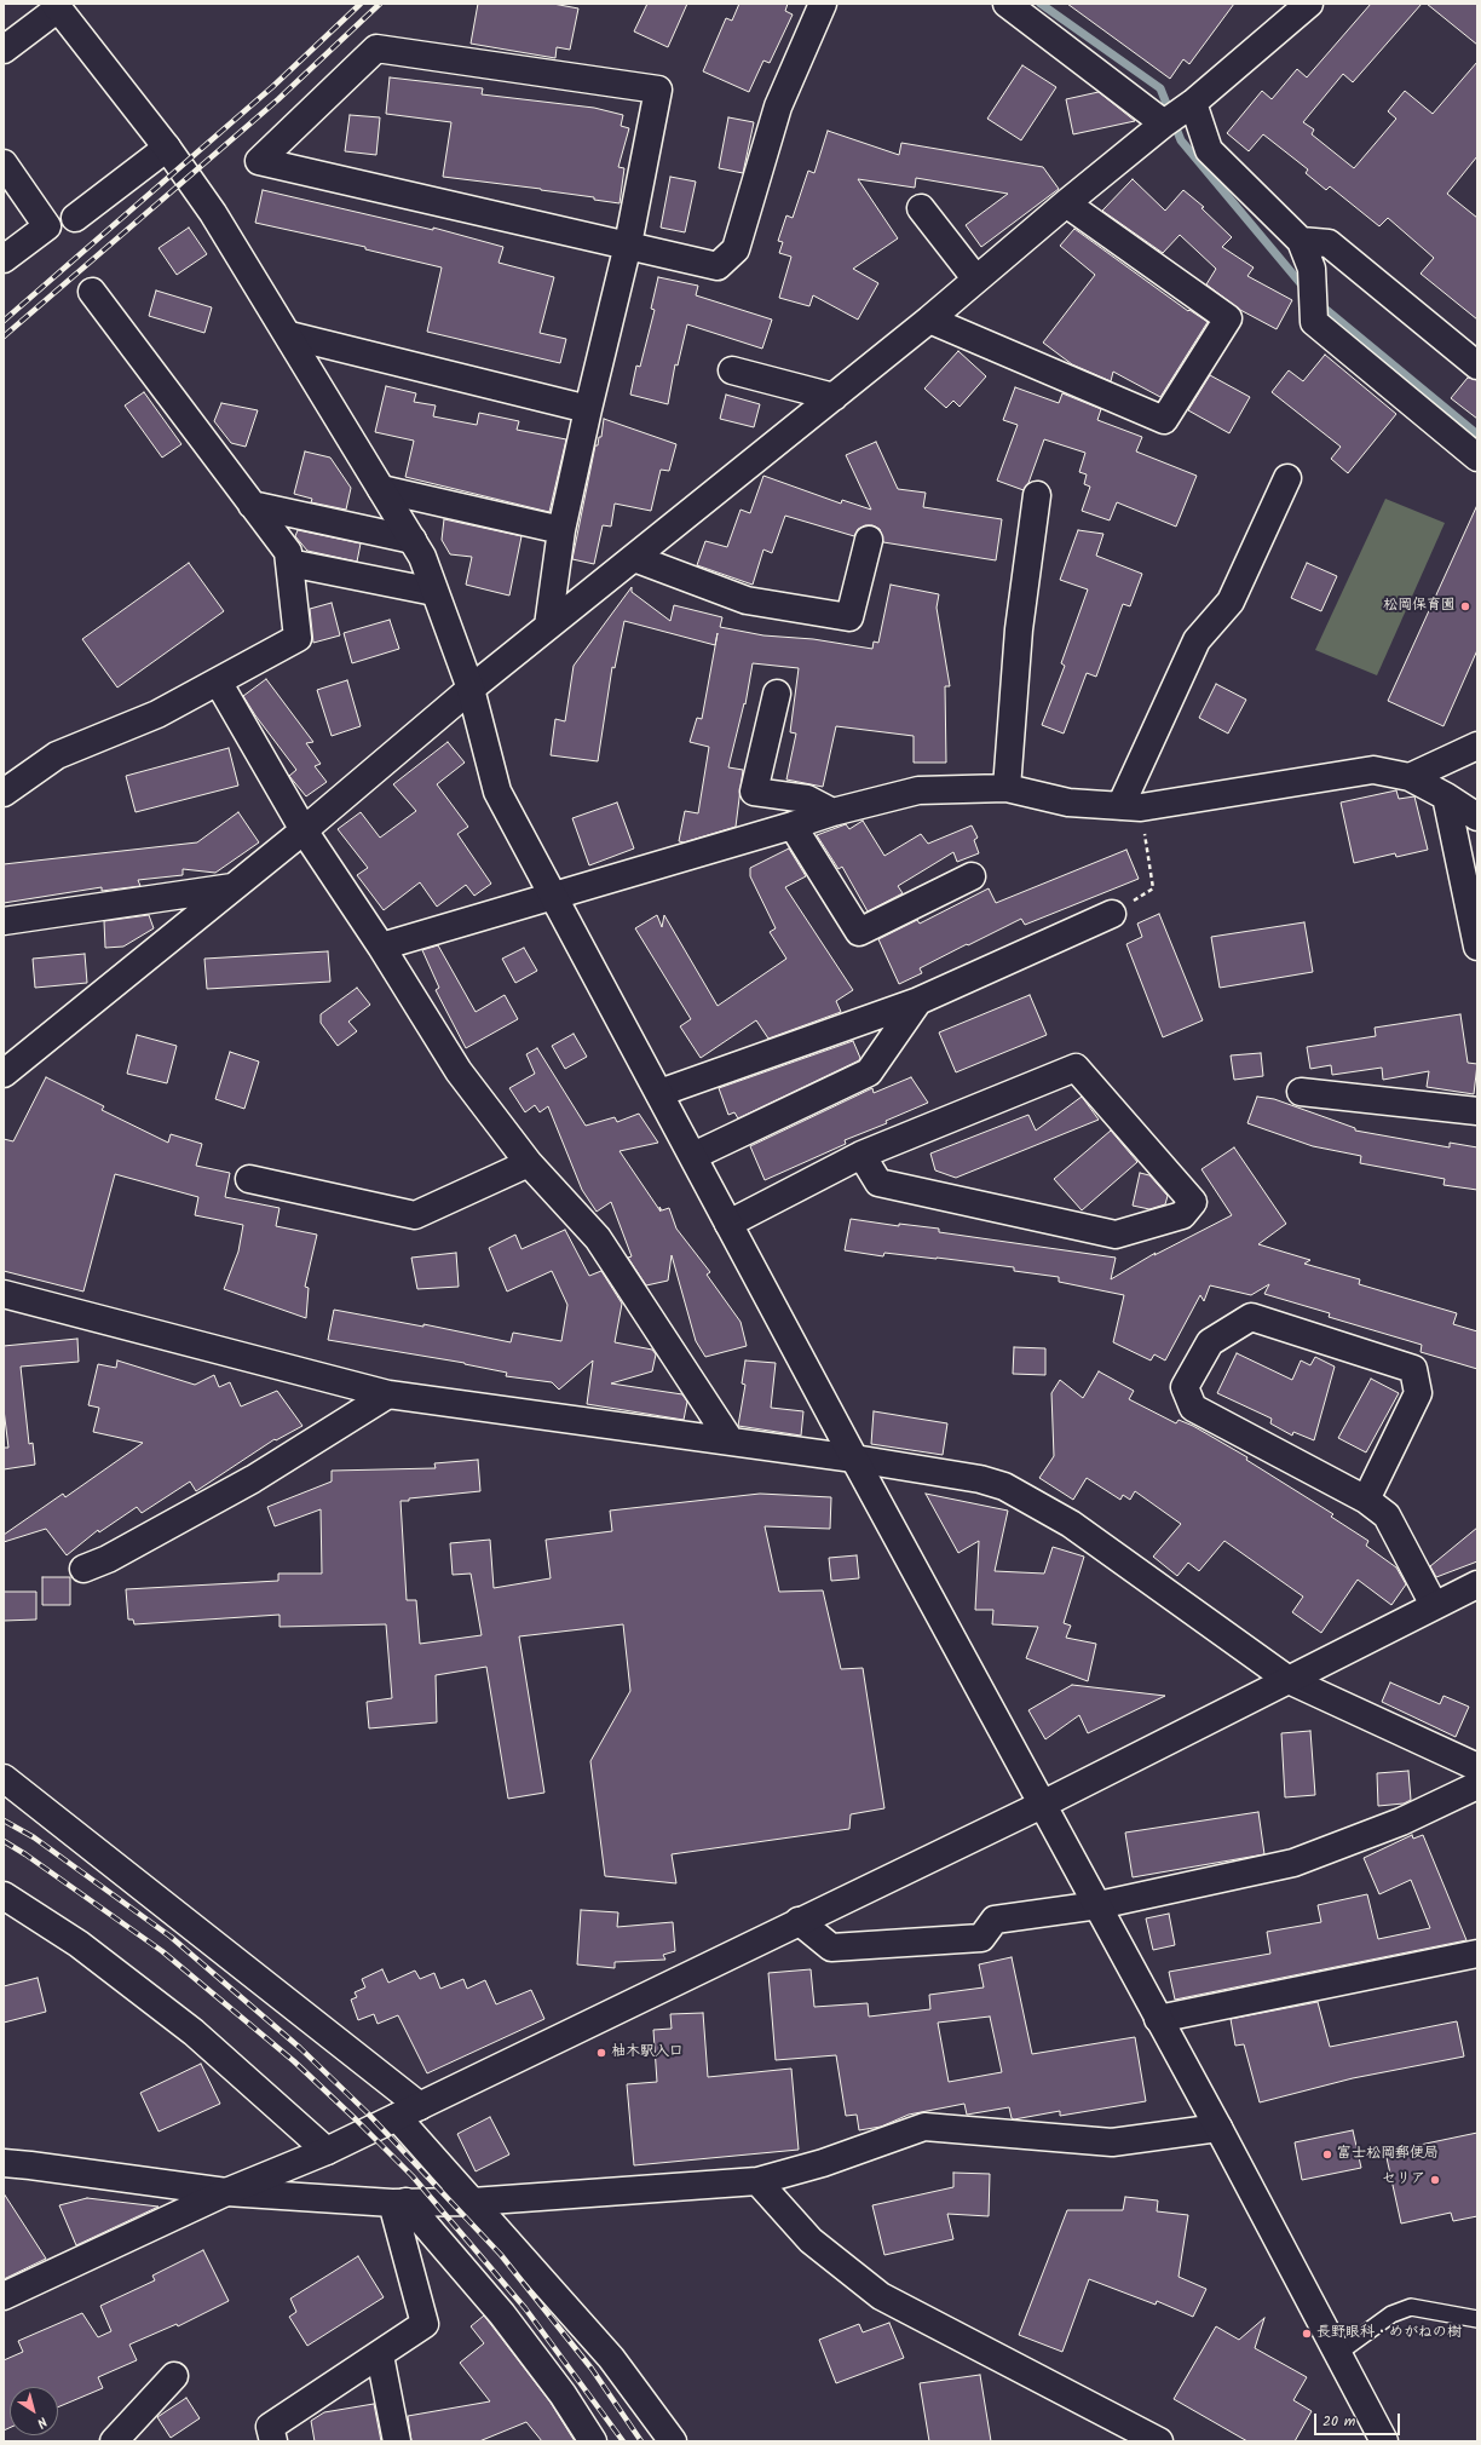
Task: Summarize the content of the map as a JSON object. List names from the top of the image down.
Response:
{
  "places": [
    "松岡保育園",
    "柚木駅入口",
    "富士松岡郵便局",
    "セリア",
    "長野眼科・めがねの樹"
  ],
  "scale_bar": "20 m",
  "north": "bottom right"
}
